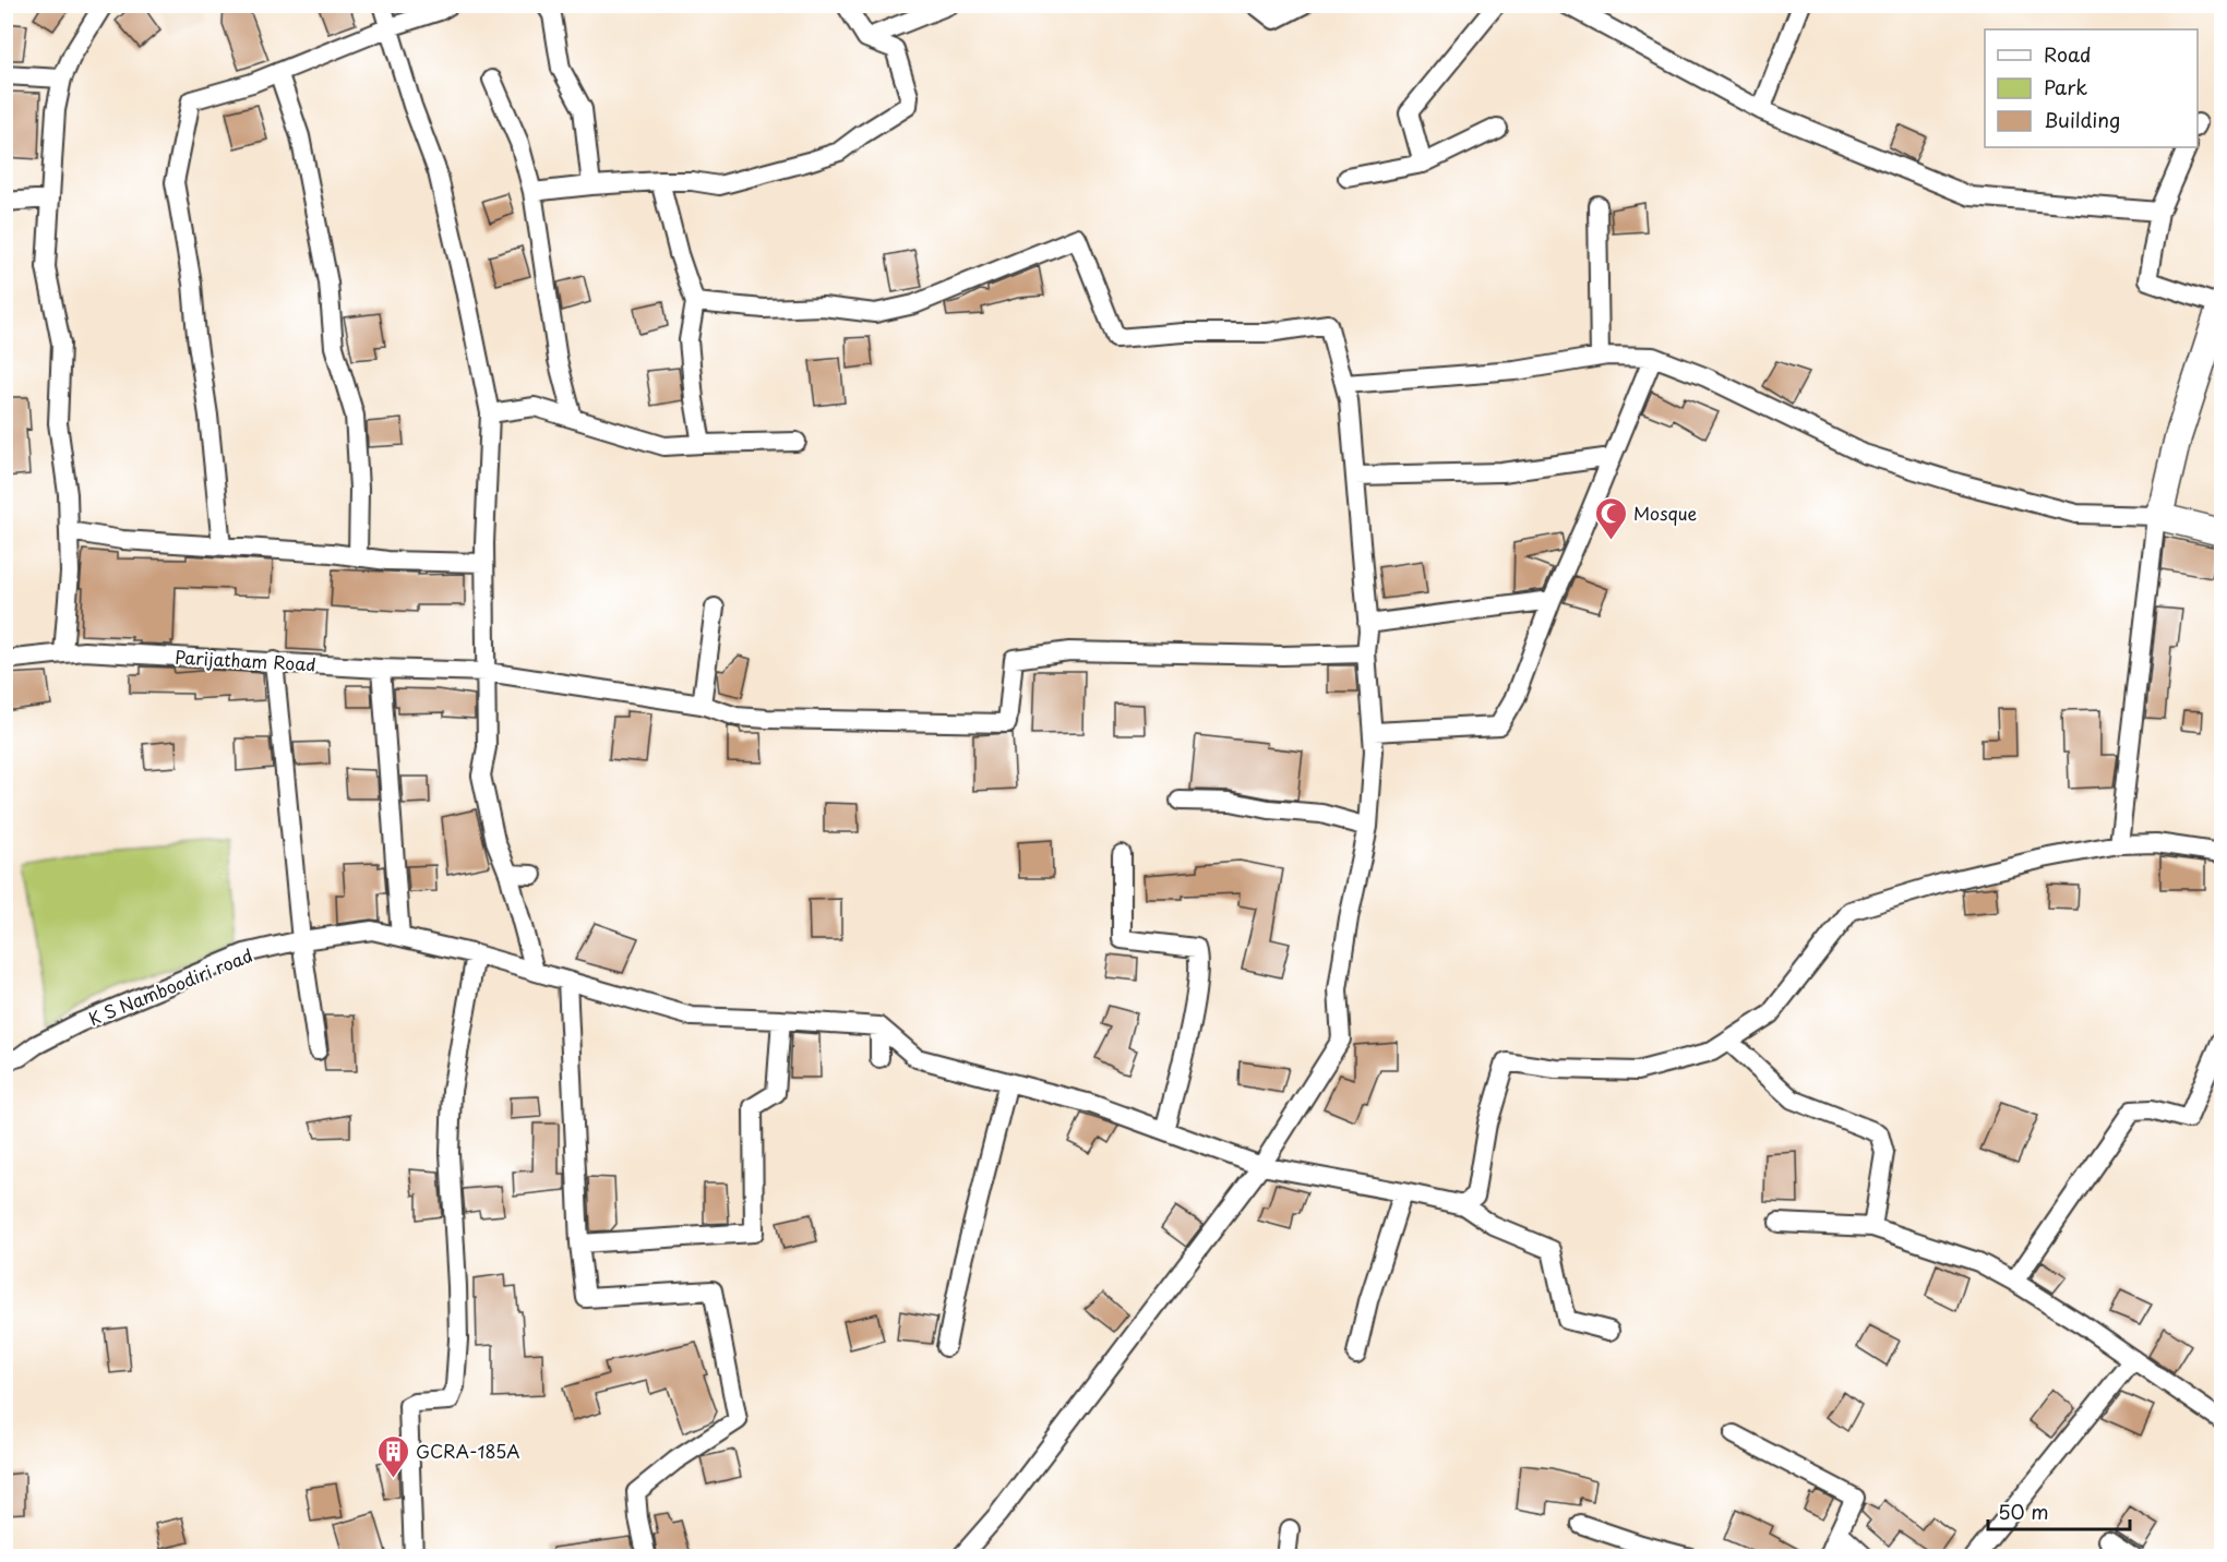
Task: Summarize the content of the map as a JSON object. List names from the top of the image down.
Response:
{
  "streets": {
    "street": ["Parijatham Road", "K S Namboodiri road"]
  },
  "places": {
    "mosque": ["Mosque"],
    "building": ["GCRA-185A"]
  },
  "legend": ["Road", "Park", "Building"],
  "scale_bar": "50 m"
}
